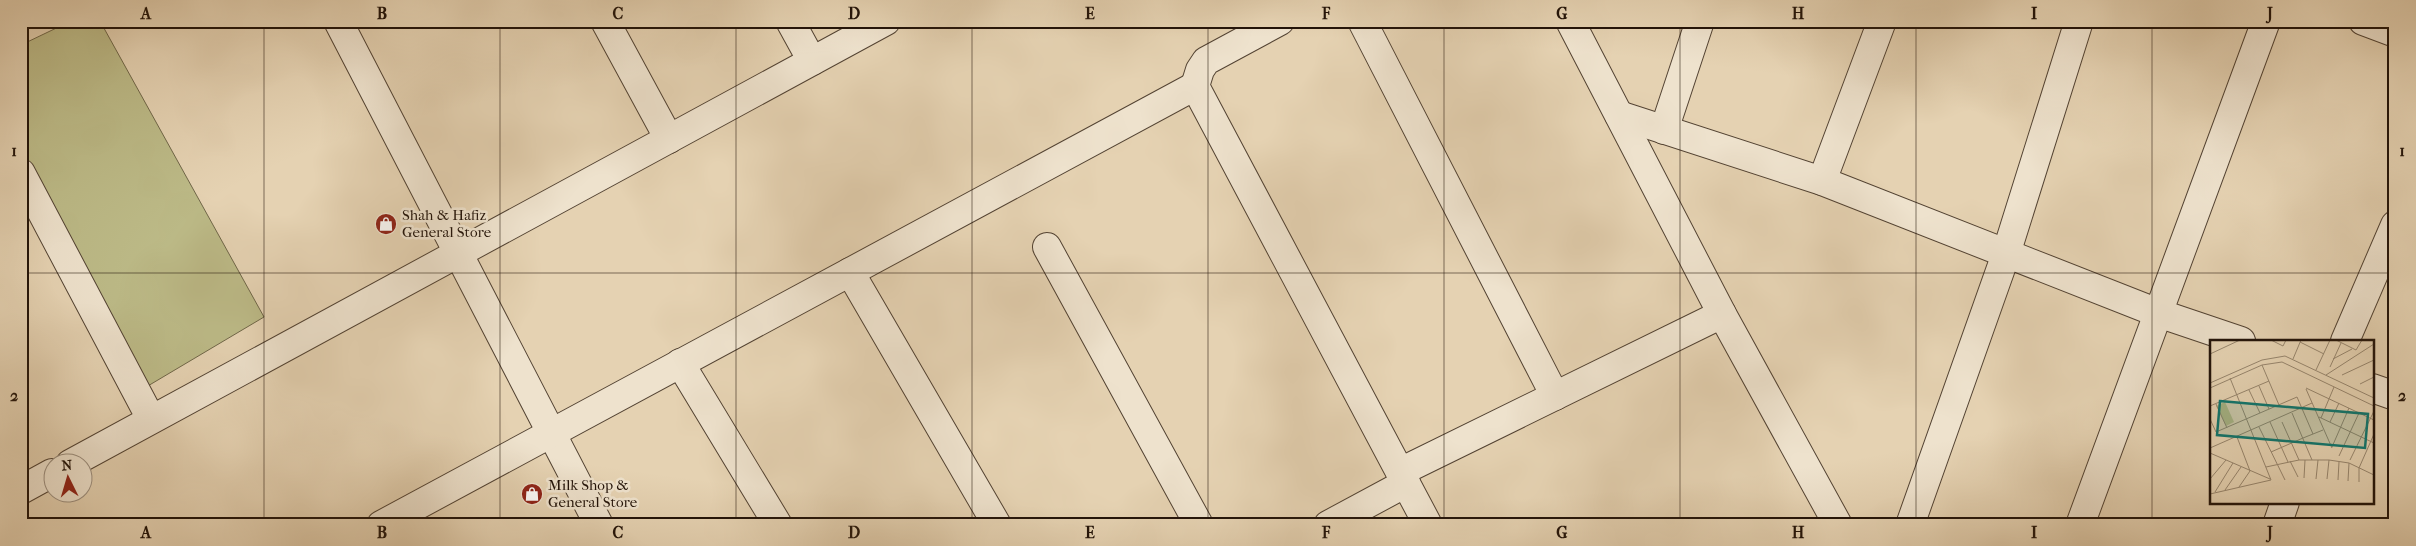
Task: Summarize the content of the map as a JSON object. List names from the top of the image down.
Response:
{
  "places": {
    "shop": ["Shah & Hafiz General Store", "Milk Shop & General Store"]
  },
  "north": "top",
  "grid": {
    "columns": [
      "A",
      "B",
      "C",
      "D",
      "E",
      "F",
      "G",
      "H",
      "I",
      "J"
    ],
    "rows": ["1", "2"]
  }
}
